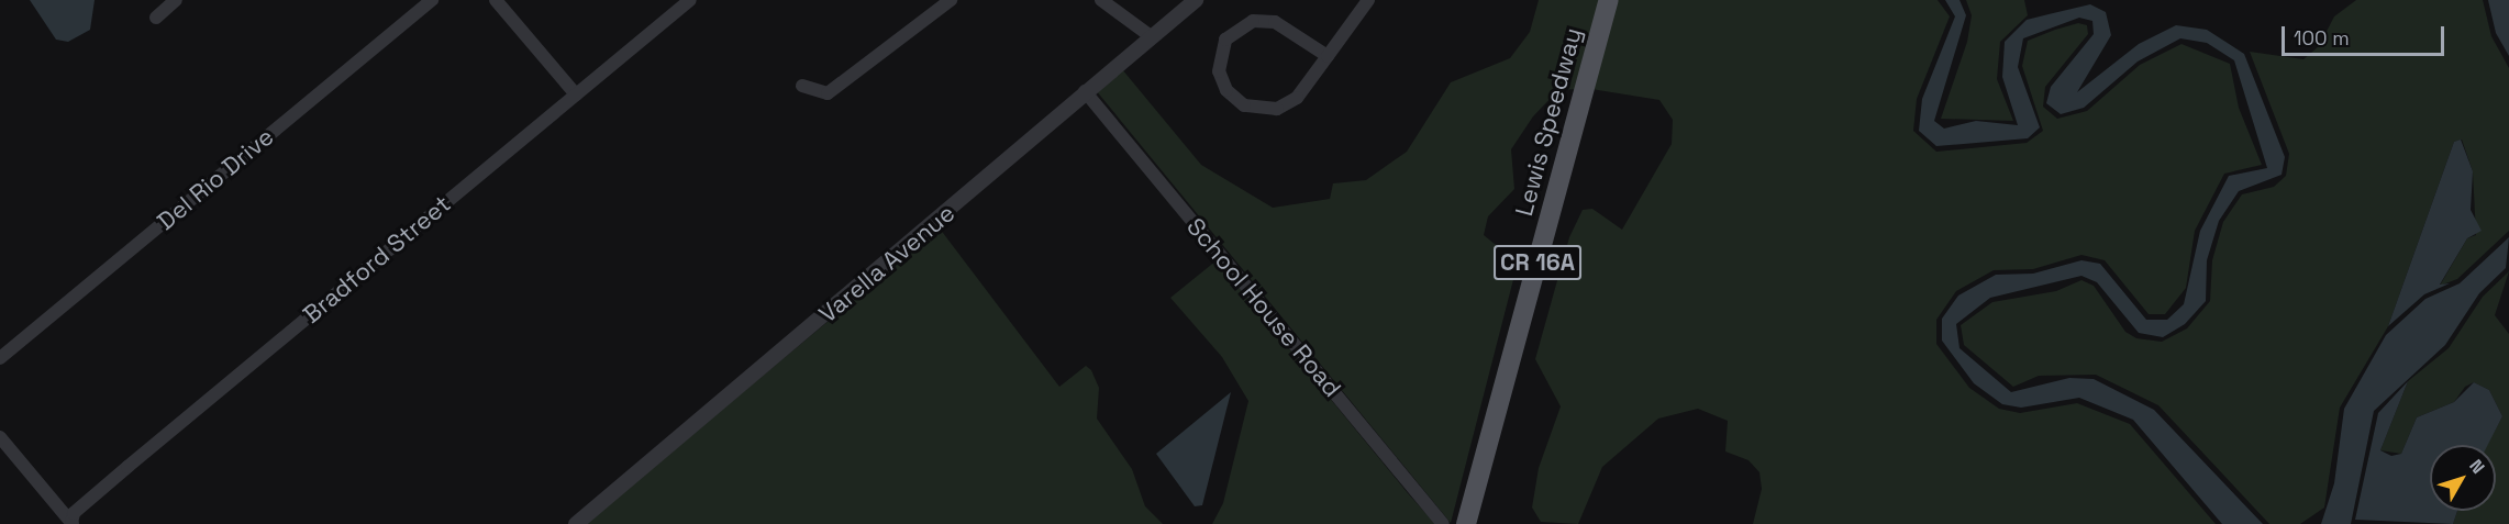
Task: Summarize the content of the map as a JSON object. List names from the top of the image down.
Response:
{
  "streets": {
    "main road": ["Lewis Speedway", "CR 16A"],
    "street": [
      "Del Rio Drive",
      "Bradford Street",
      "Varella Avenue",
      "School House Road"
    ]
  },
  "crossings": [
    ["Varella Avenue", "School House Road"]
  ],
  "scale_bar": "100 m",
  "north": "top right"
}
